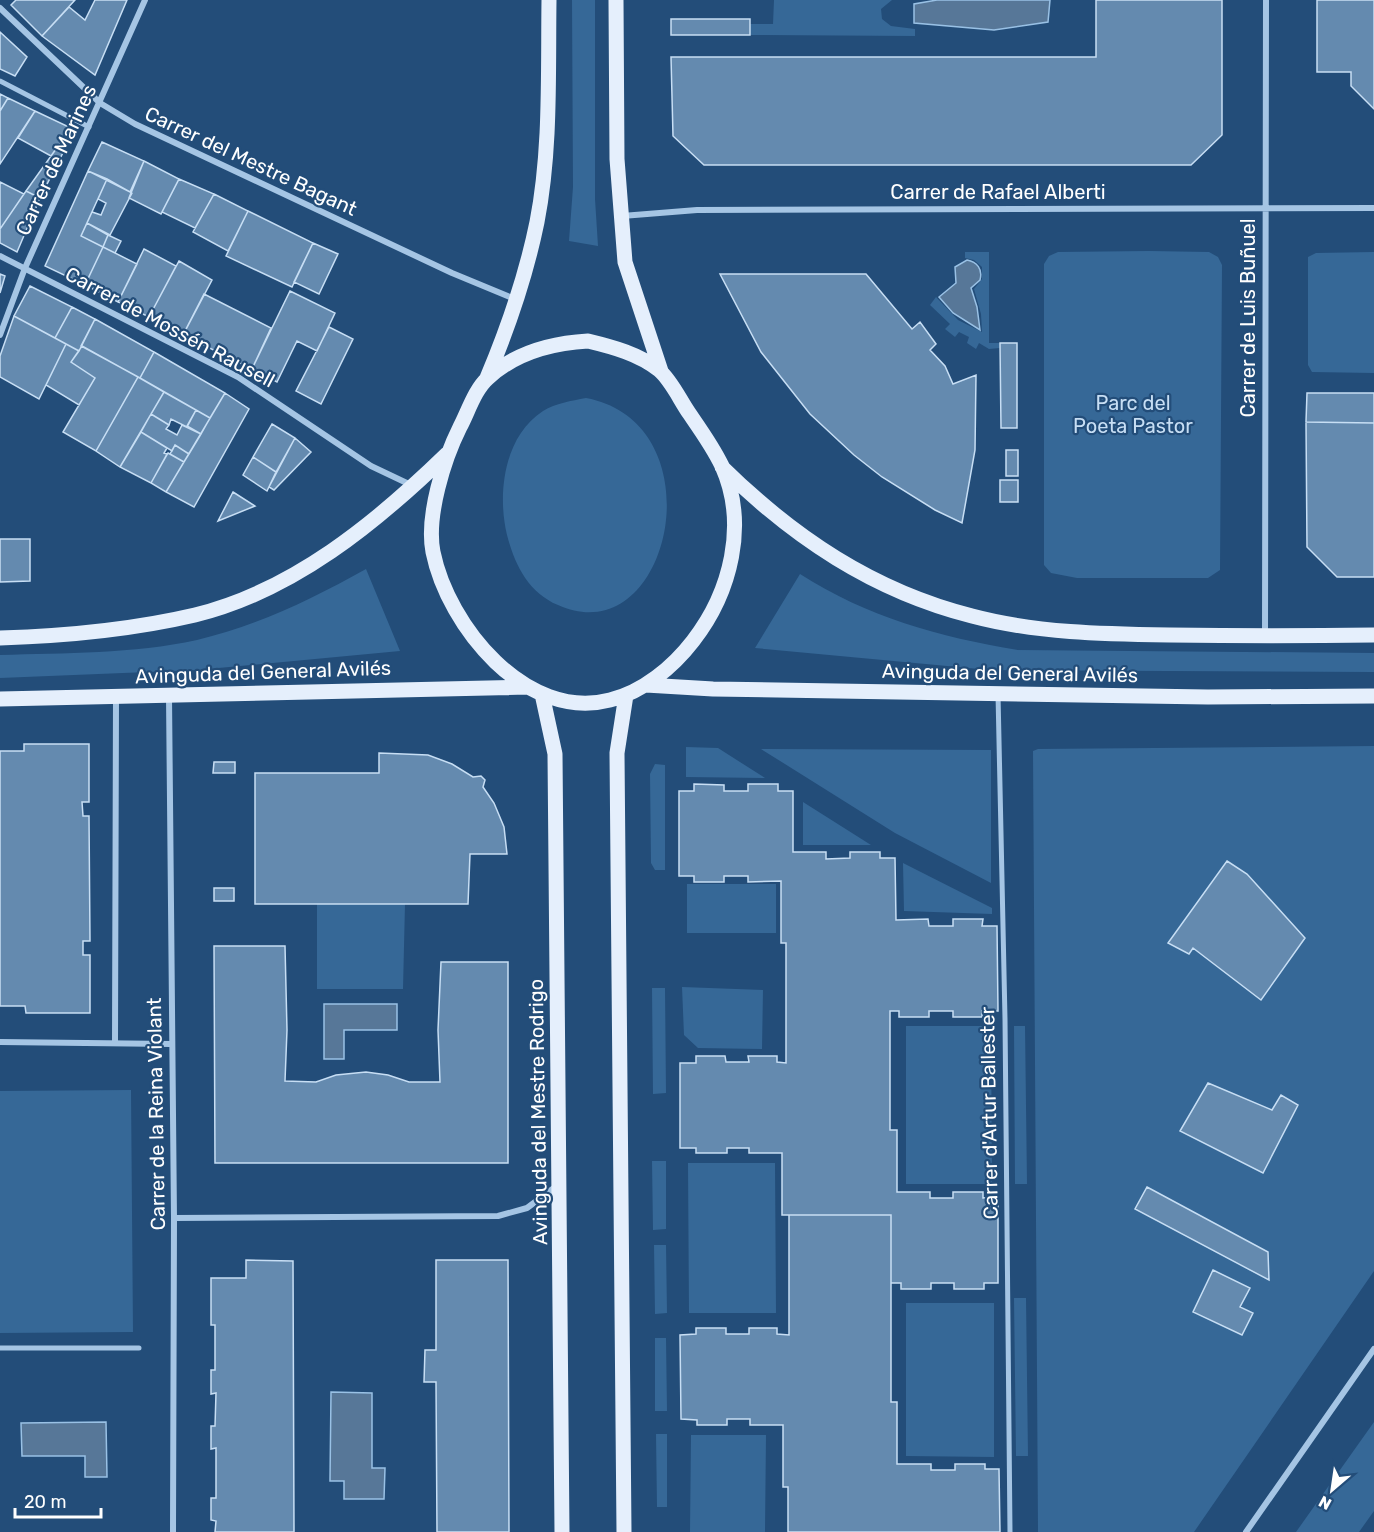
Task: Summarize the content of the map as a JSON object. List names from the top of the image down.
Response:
{
  "streets": {
    "main road": ["Avinguda del General Avilés", "Avinguda del Mestre Rodrigo"],
    "street": [
      "Carrer de Marines",
      "Carrer del Mestre Bagant",
      "Carrer de Rafael Alberti",
      "Carrer de Luis Buñuel",
      "Carrer de Mossén Rausell",
      "Carrer d'Artur Ballester",
      "Carrer de la Reina Violant"
    ]
  },
  "crossings": [
    ["Carrer de Marines", "Carrer del Mestre Bagant"],
    ["Carrer de Marines", "Carrer de Mossén Rausell"],
    ["Carrer de Rafael Alberti", "Carrer de Luis Buñuel"],
    ["Carrer de Luis Buñuel", "Avinguda del General Avilés"],
    ["Avinguda del General Avilés", "Carrer d'Artur Ballester"],
    ["Avinguda del General Avilés", "Carrer de la Reina Violant"]
  ],
  "parks": ["Parc del Poeta Pastor"],
  "scale_bar": "20 m",
  "north": "bottom left"
}
